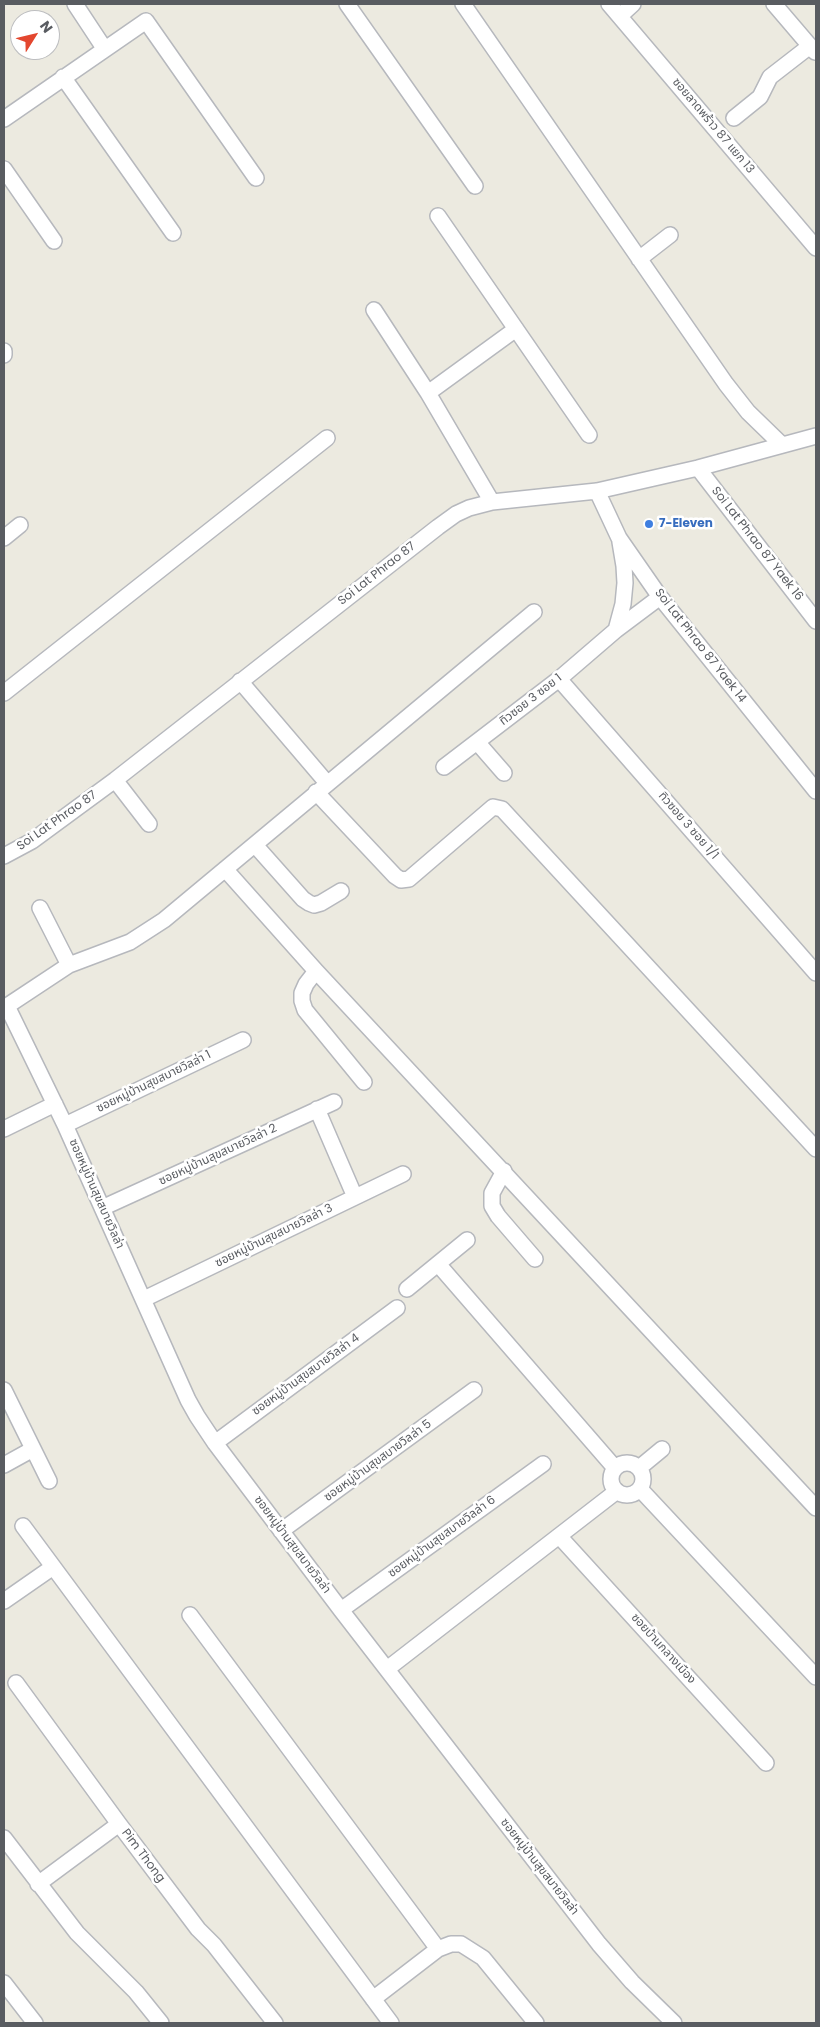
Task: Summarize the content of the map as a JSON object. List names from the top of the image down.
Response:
{
  "streets": {
    "street": [
      "ซอยลาดพร้าว 87 แยก 13",
      "Soi Lat Phrao 87 Yaek 16",
      "Soi Lat Phrao 87",
      "Soi Lat Phrao 87 Yaek 14",
      "ทิวซอย 3 ซอย 1",
      "ทิวซอย 3 ซอย 1/1",
      "ซอยหมู่บ้านสุขสบายวิลล่า 1",
      "ซอยหมู่บ้านสุขสบายวิลล่า 2",
      "ซอยหมู่บ้านสุขสบายวิลล่า",
      "ซอยหมู่บ้านสุขสบายวิลล่า 3",
      "ซอยหมู่บ้านสุขสบายวิลล่า 4",
      "ซอยหมู่บ้านสุขสบายวิลล่า 5",
      "ซอยหมู่บ้านสุขสบายวิลล่า 6",
      "ซอยบ้านกลางเมือง",
      "Pim Thong"
    ]
  },
  "crossings": [
    ["Soi Lat Phrao 87 Yaek 16", "Soi Lat Phrao 87"],
    ["Soi Lat Phrao 87", "Soi Lat Phrao 87 Yaek 14"],
    ["Soi Lat Phrao 87 Yaek 14", "ทิวซอย 3 ซอย 1"],
    ["ทิวซอย 3 ซอย 1", "ทิวซอย 3 ซอย 1/1"],
    ["ซอยหมู่บ้านสุขสบายวิลล่า 1", "ซอยหมู่บ้านสุขสบายวิลล่า"],
    ["ซอยหมู่บ้านสุขสบายวิลล่า 2", "ซอยหมู่บ้านสุขสบายวิลล่า"],
    ["ซอยหมู่บ้านสุขสบายวิลล่า", "ซอยหมู่บ้านสุขสบายวิลล่า 3"],
    ["ซอยหมู่บ้านสุขสบายวิลล่า", "ซอยหมู่บ้านสุขสบายวิลล่า 4"],
    ["ซอยหมู่บ้านสุขสบายวิลล่า", "ซอยหมู่บ้านสุขสบายวิลล่า 5"],
    ["ซอยหมู่บ้านสุขสบายวิลล่า", "ซอยหมู่บ้านสุขสบายวิลล่า 6"]
  ],
  "places": ["7-Eleven"],
  "north": "top right"
}
